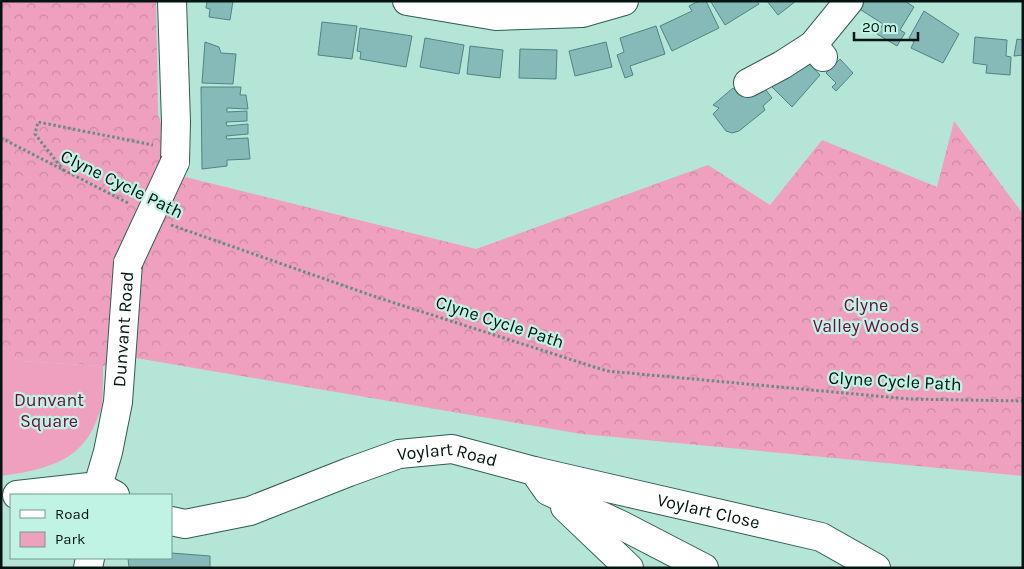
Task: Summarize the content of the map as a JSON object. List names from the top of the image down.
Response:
{
  "streets": {
    "street": ["Dunvant Road", "Voylart Road", "Voylart Close"],
    "path": ["Clyne Cycle Path"]
  },
  "crossings": [
    ["Voylart Road", "Voylart Close"]
  ],
  "parks": ["Clyne Valley Woods", "Dunvant Square"],
  "legend": ["Road", "Park"],
  "scale_bar": "20 m"
}
